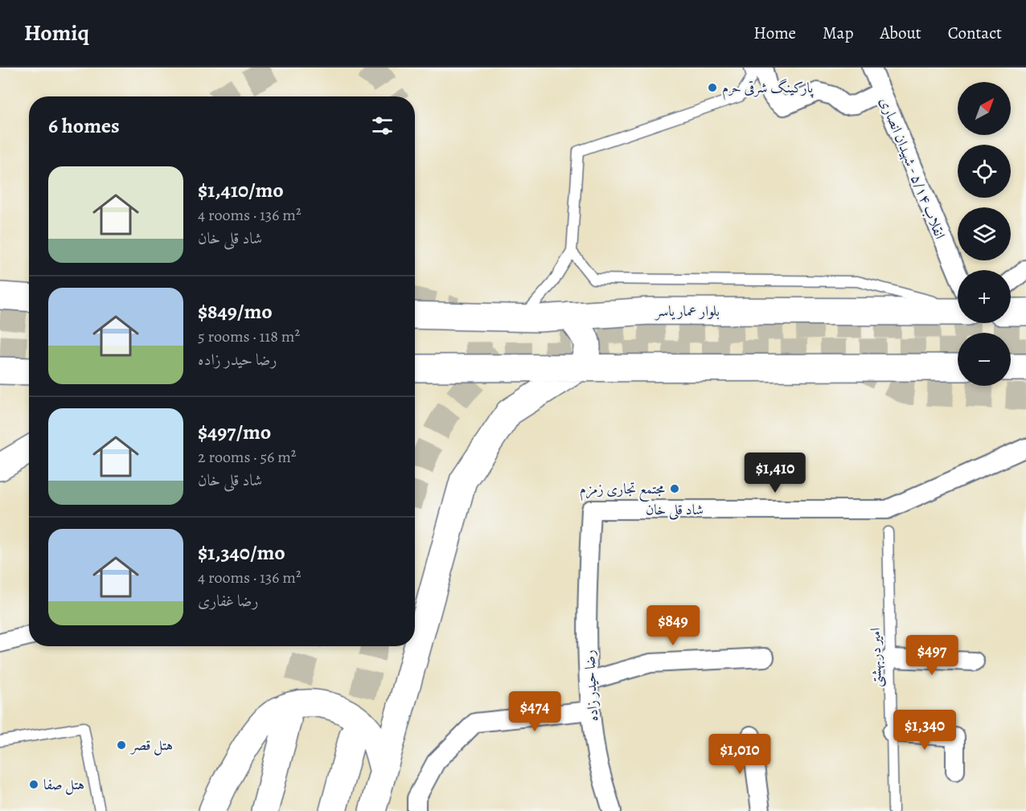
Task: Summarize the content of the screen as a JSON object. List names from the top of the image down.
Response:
{
  "streets": {
    "main road": ["بلوار عمار یاسر"],
    "street": ["انقلاب ۵/۱۴ - شهیدان انصاری", "شاد قلی خان", "رضا حیدر زاده"],
    "lane": ["امیر دربهشتی"]
  },
  "crossings": [
    ["شاد قلی خان", "رضا حیدر زاده"]
  ],
  "places": [
    "پارکینگ شرقی حرم",
    "مجتمع تجاری زمزم",
    "هتل قصر",
    "هتل صفا"
  ],
  "north": "top right",
  "page": {
    "header": "Homiq",
    "nav": [
      "Home",
      "Map",
      "About",
      "Contact"
    ],
    "map_buttons": ["+", "−"],
    "heading": "6 homes",
    "list": [
      {
        "name": "$1,410/mo",
        "note": "4 rooms · 136 m² · شاد قلی خان"
      },
      {
        "name": "$849/mo",
        "note": "5 rooms · 118 m² · رضا حیدر زاده"
      },
      {
        "name": "$497/mo",
        "note": "2 rooms · 56 m² · شاد قلی خان"
      },
      {
        "name": "$1,340/mo",
        "note": "4 rooms · 136 m² · رضا غفاری"
      }
    ],
    "price": [
      "$1,410",
      "$849",
      "$497",
      "$474",
      "$1,340",
      "$1,010"
    ]
  }
}
